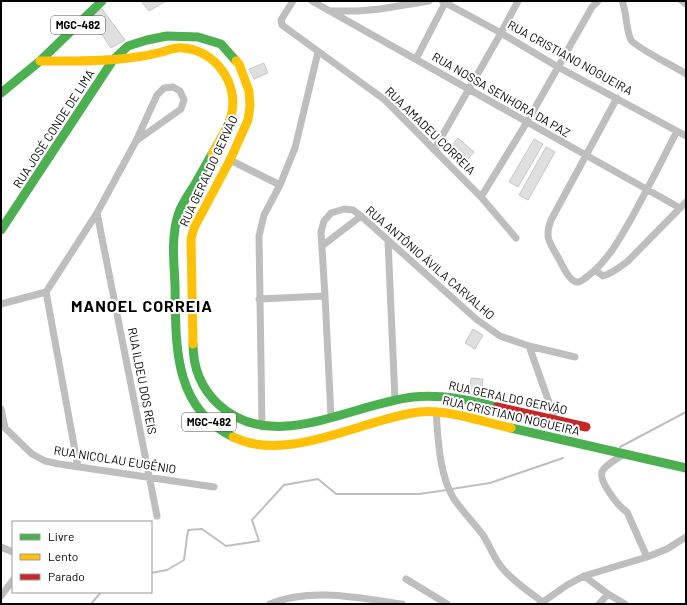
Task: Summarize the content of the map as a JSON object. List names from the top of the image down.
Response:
{
  "streets": {
    "main road": [
      "MGC-482",
      "RUA CRISTIANO NOGUEIRA",
      "RUA JOSÉ CONDE DE LIMA",
      "RUA GERALDO GERVÃO"
    ],
    "street": [
      "RUA NOSSA SENHORA DA PAZ",
      "RUA AMADEU CORREIA",
      "RUA ANTÔNIO ÁVILA CARVALHO",
      "RUA ILDEU DOS REIS",
      "RUA NICOLAU EUGÊNIO"
    ]
  },
  "crossings": [
    ["MGC-482", "RUA CRISTIANO NOGUEIRA"],
    ["MGC-482", "RUA JOSÉ CONDE DE LIMA"],
    ["MGC-482", "RUA GERALDO GERVÃO"],
    ["RUA CRISTIANO NOGUEIRA", "RUA JOSÉ CONDE DE LIMA"],
    ["RUA CRISTIANO NOGUEIRA", "RUA GERALDO GERVÃO"],
    ["RUA JOSÉ CONDE DE LIMA", "RUA GERALDO GERVÃO"],
    ["RUA GERALDO GERVÃO", "RUA ANTÔNIO ÁVILA CARVALHO"],
    ["RUA ILDEU DOS REIS", "RUA NICOLAU EUGÊNIO"]
  ],
  "districts": ["MANOEL CORREIA"],
  "legend": ["Livre", "Lento", "Parado"]
}
